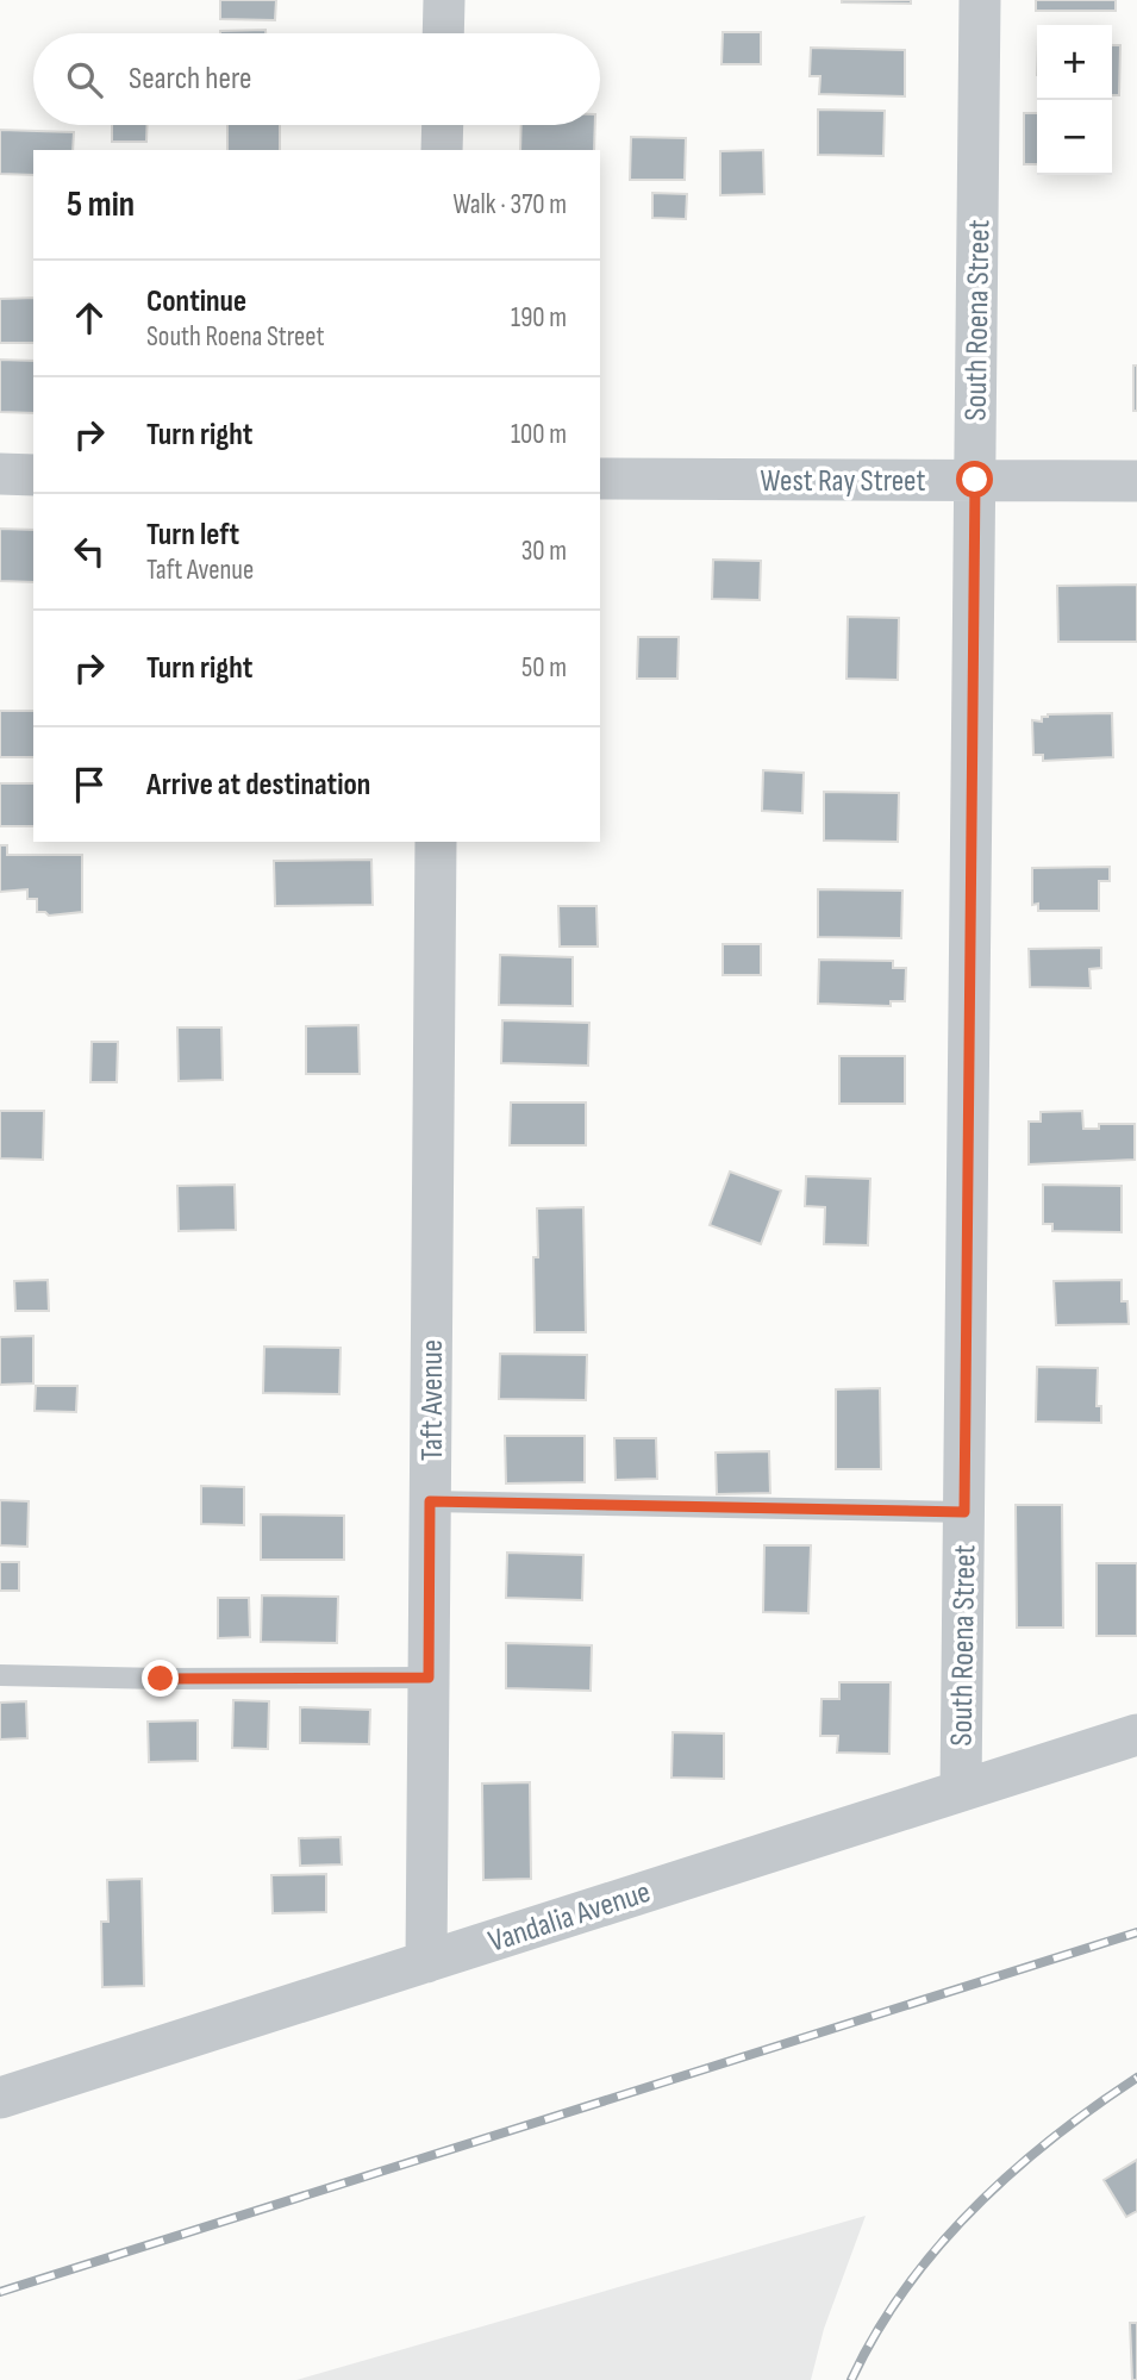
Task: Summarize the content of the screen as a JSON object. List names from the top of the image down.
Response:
{
  "streets": {
    "street": [
      "South Roena Street",
      "West Ray Street",
      "Taft Avenue",
      "Vandalia Avenue"
    ]
  },
  "crossings": [
    ["South Roena Street", "West Ray Street"],
    ["South Roena Street", "Vandalia Avenue"],
    ["Taft Avenue", "Vandalia Avenue"]
  ],
  "page": {
    "map_buttons": ["+", "−"],
    "search": "Search here",
    "heading": ["5 min", "Walk · 370 m"],
    "list": [
      ["Continue", "South Roena Street", "190 m"],
      ["Turn right", "100 m"],
      ["Turn left", "Taft Avenue", "30 m"],
      ["Turn right", "50 m"],
      "Arrive at destination"
    ]
  }
}
